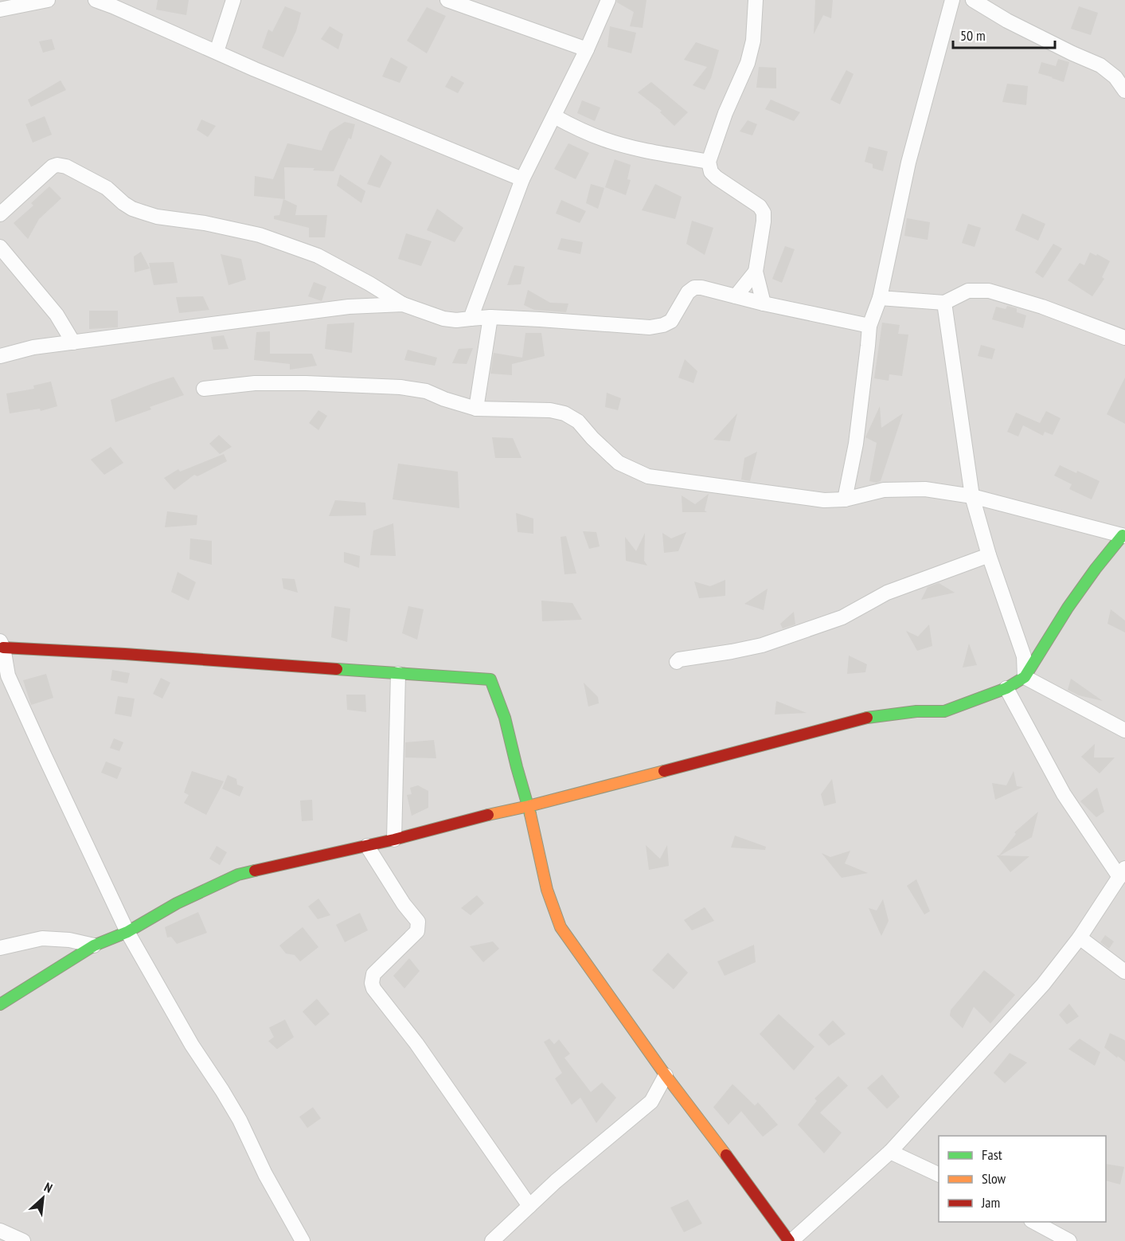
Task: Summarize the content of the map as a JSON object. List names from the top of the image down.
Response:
{
  "legend": ["Fast", "Slow", "Jam"],
  "scale_bar": "50 m",
  "north": "top right"
}
